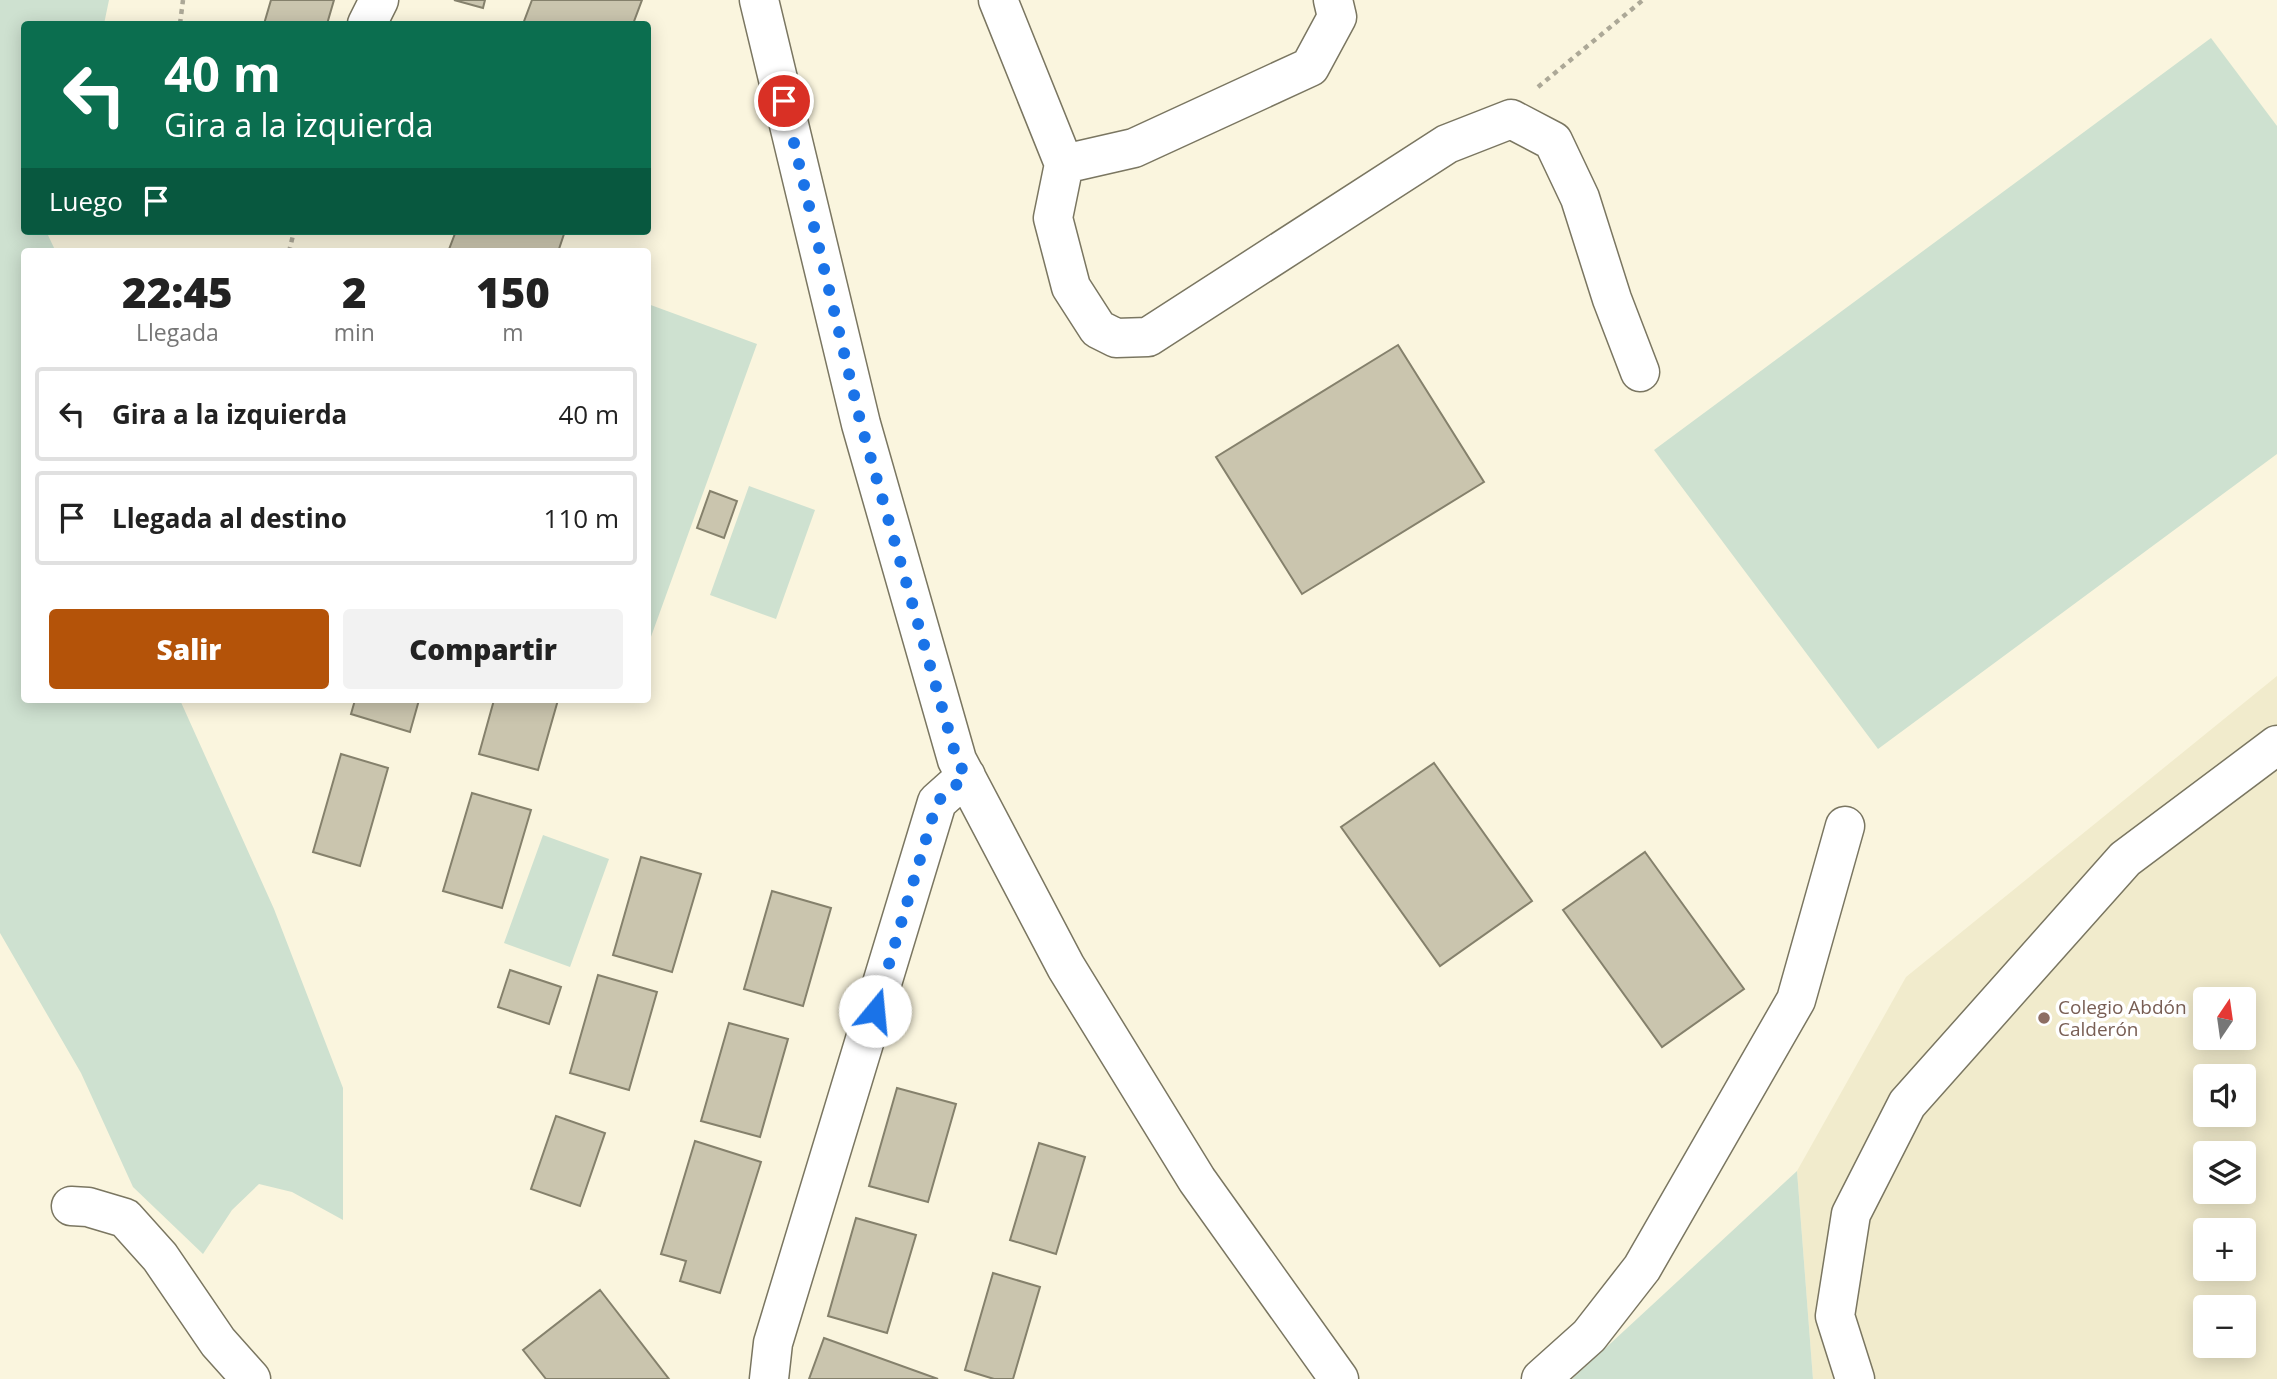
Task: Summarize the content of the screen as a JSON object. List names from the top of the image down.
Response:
{
  "places": ["Colegio Abdón Calderón"],
  "north": "top",
  "page": {
    "turn": ["40 m", "Gira a la izquierda"],
    "then": "Luego",
    "eta": [
      "22:45",
      "Llegada",
      "2",
      "min",
      "150",
      "m"
    ],
    "list": [
      {
        "name": "Gira a la izquierda",
        "value": "40 m"
      },
      {
        "name": "Llegada al destino",
        "value": "110 m"
      }
    ],
    "buttons": ["Salir", "Compartir"],
    "map_buttons": ["+", "−"]
  }
}
